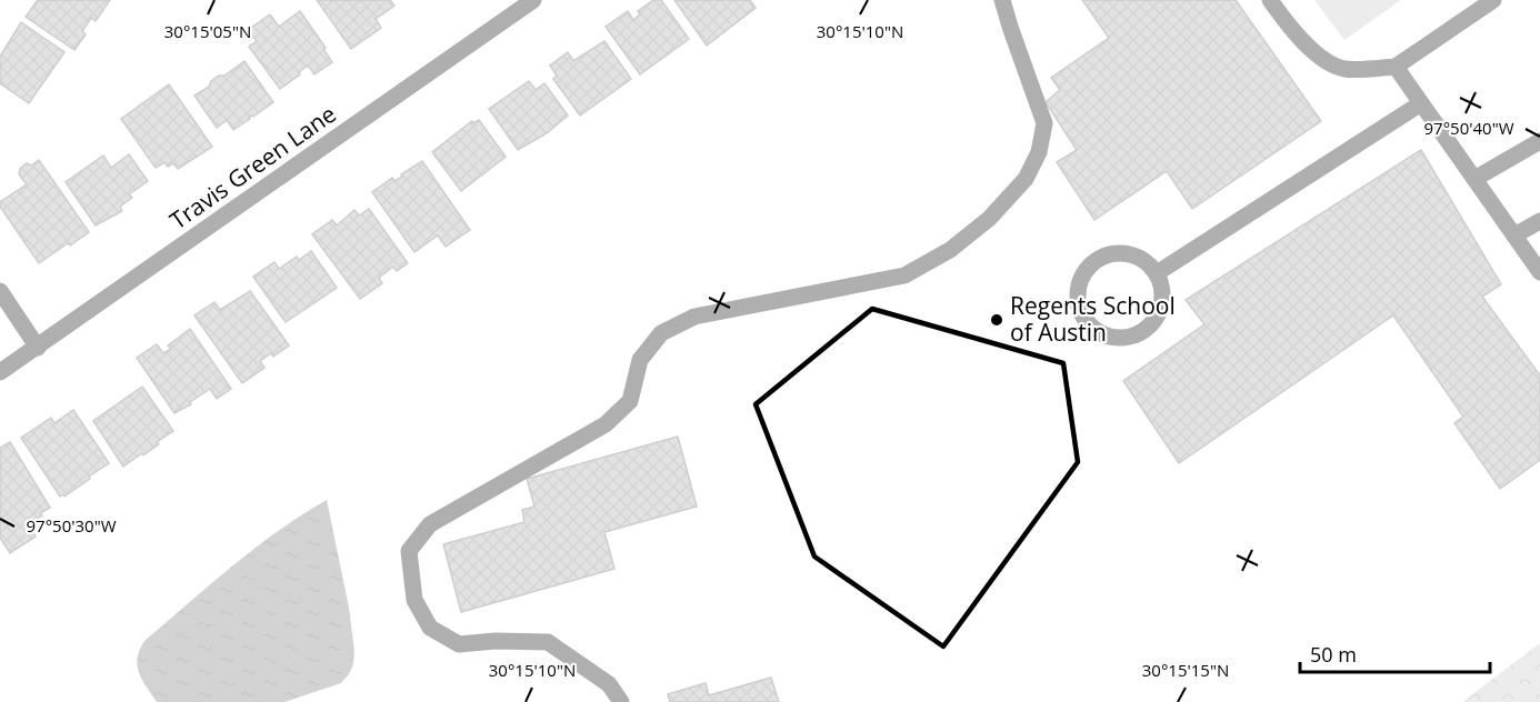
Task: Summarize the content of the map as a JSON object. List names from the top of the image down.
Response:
{
  "streets": {
    "street": ["Travis Green Lane"]
  },
  "places": ["Regents School of Austin"],
  "scale_bar": "50 m",
  "coordinates": [
    "30°15'05\"N",
    "30°15'10\"N",
    "97°50'40\"W",
    "97°50'30\"W",
    "30°15'15\"N"
  ]
}
